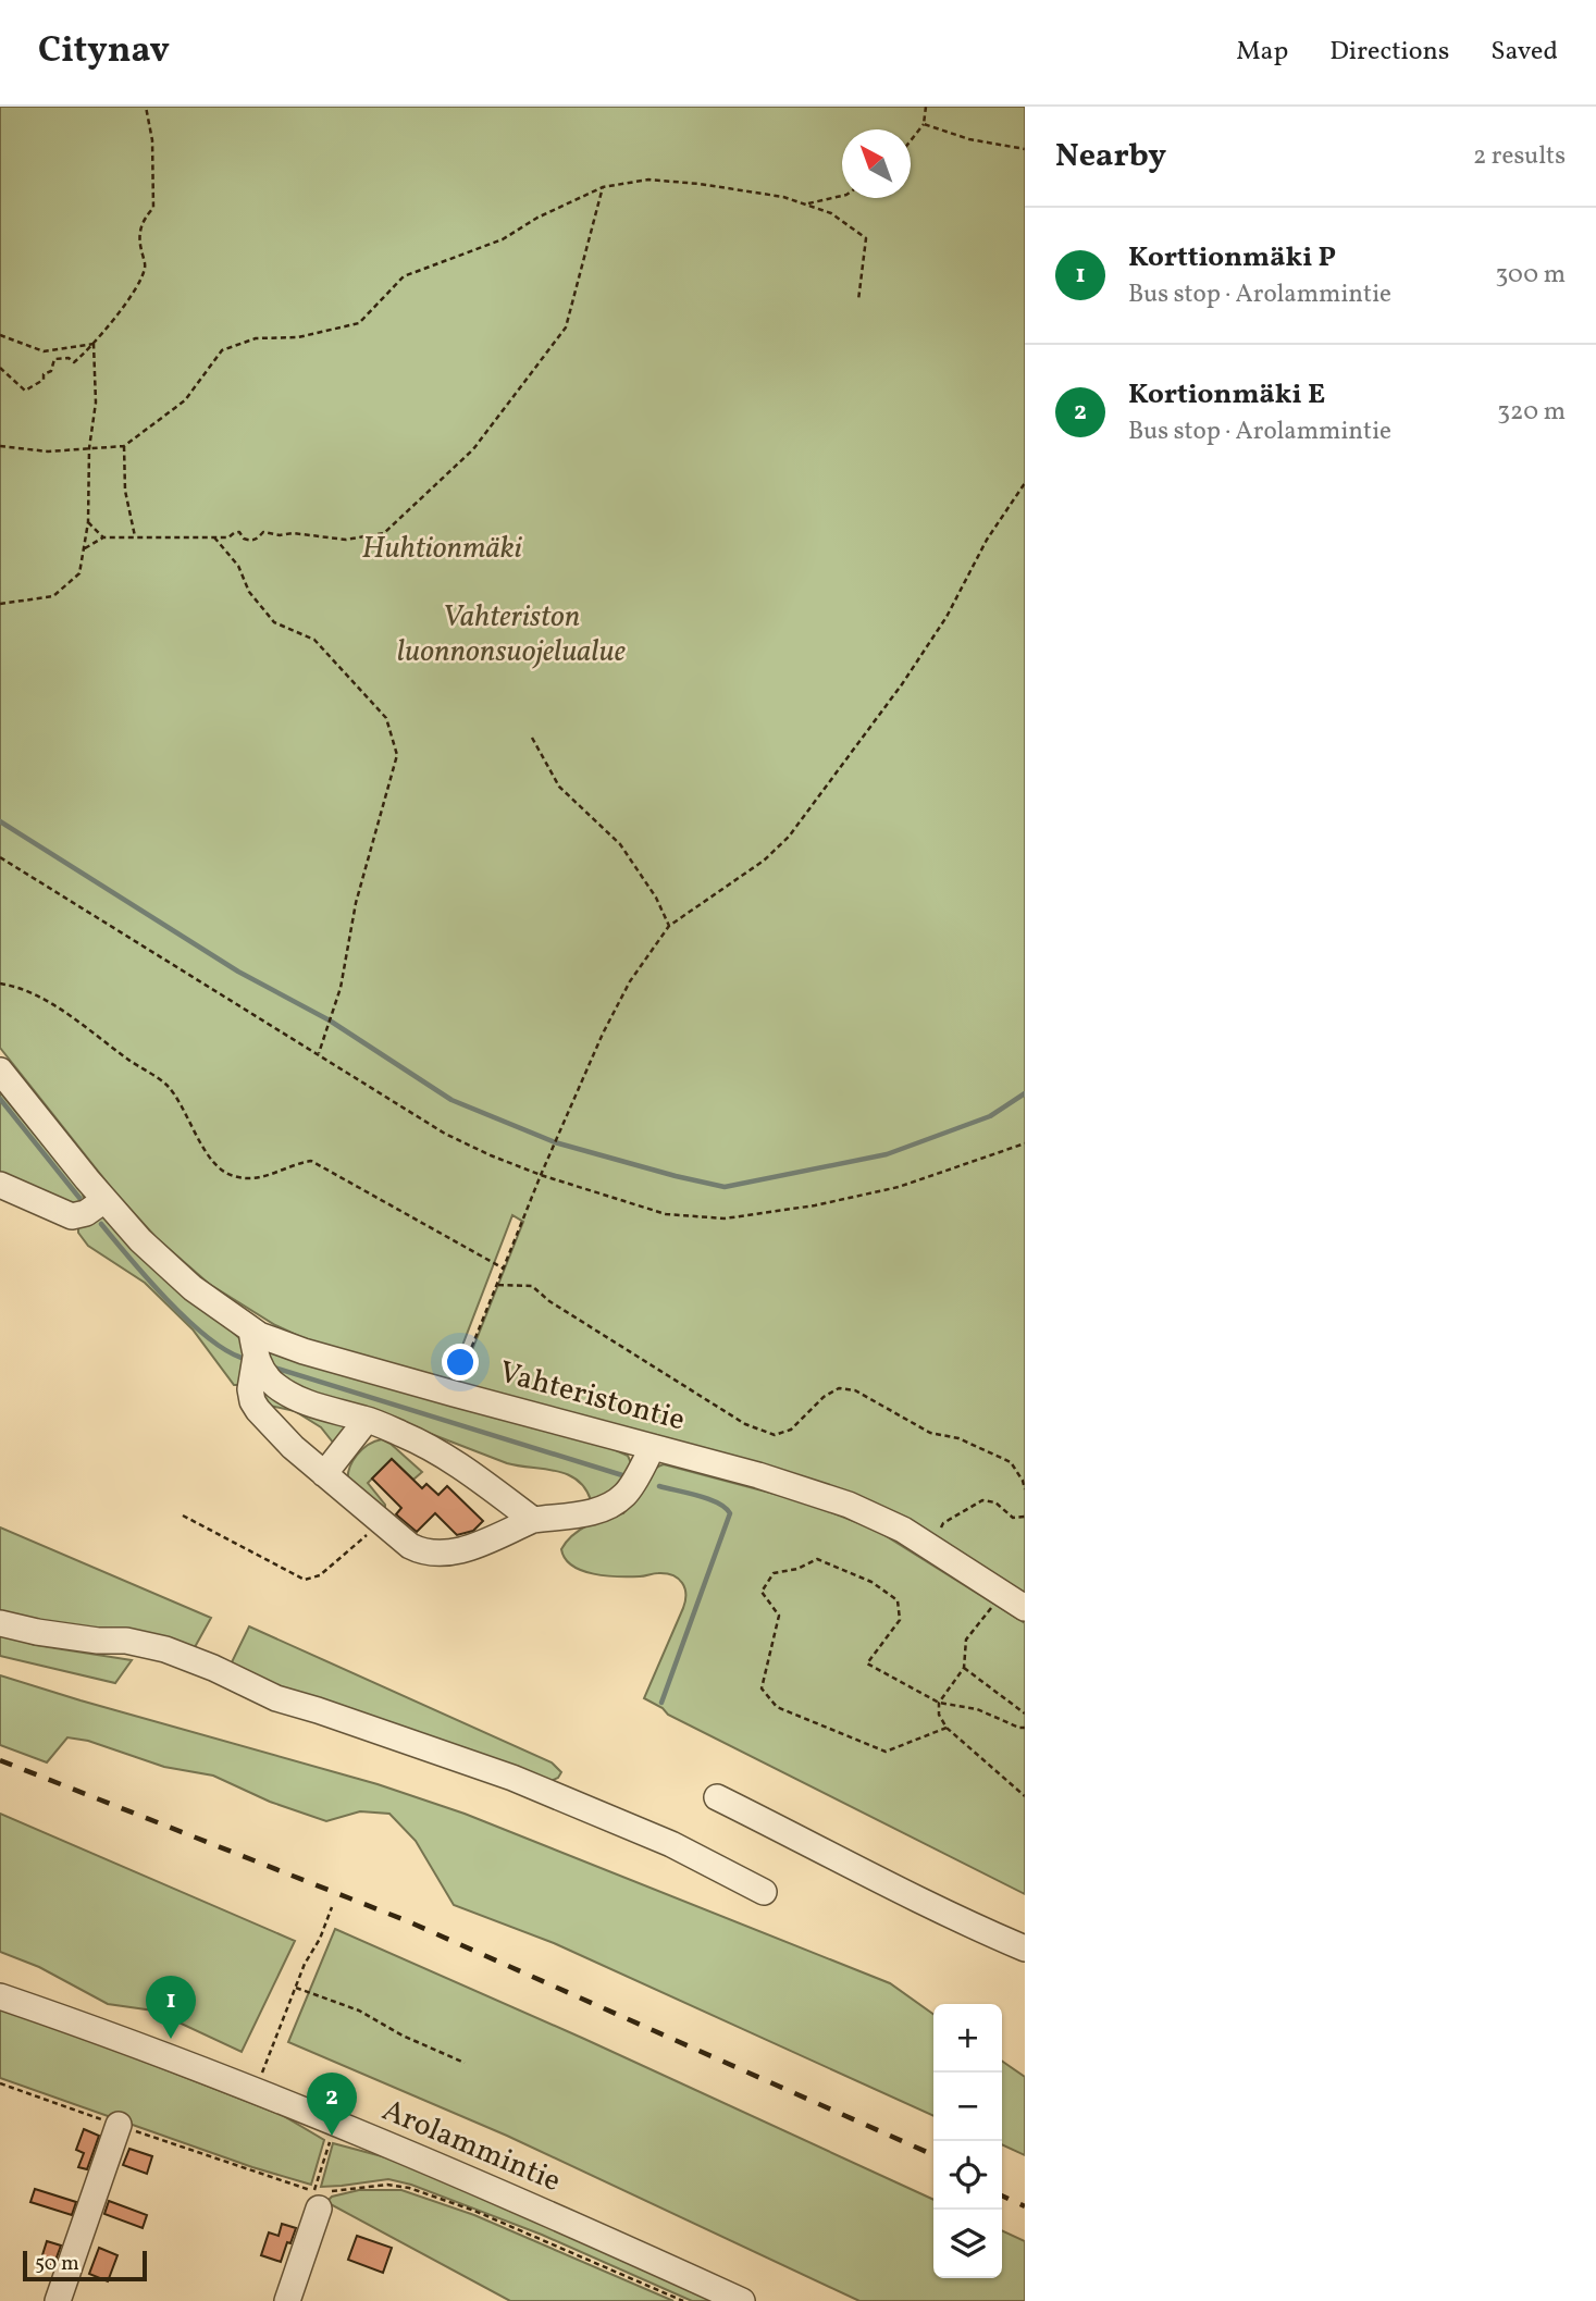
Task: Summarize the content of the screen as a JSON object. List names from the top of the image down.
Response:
{
  "streets": {
    "street": ["Vahteristontie", "Arolammintie"]
  },
  "parks": ["Huhtionmäki", "Vahteriston luonnonsuojelualue"],
  "scale_bar": "50 m",
  "north": "top left",
  "page": {
    "header": "Citynav",
    "nav": ["Map", "Directions", "Saved"],
    "heading": ["Nearby", "2 results"],
    "list": [
      {
        "mark": "1",
        "name": "Korttionmäki P",
        "note": "Bus stop · Arolammintie",
        "value": "300 m"
      },
      {
        "mark": "2",
        "name": "Kortionmäki E",
        "note": "Bus stop · Arolammintie",
        "value": "320 m"
      }
    ],
    "pins": ["1", "2"],
    "map_buttons": ["+", "−"],
    "scale": "50 m"
  }
}
